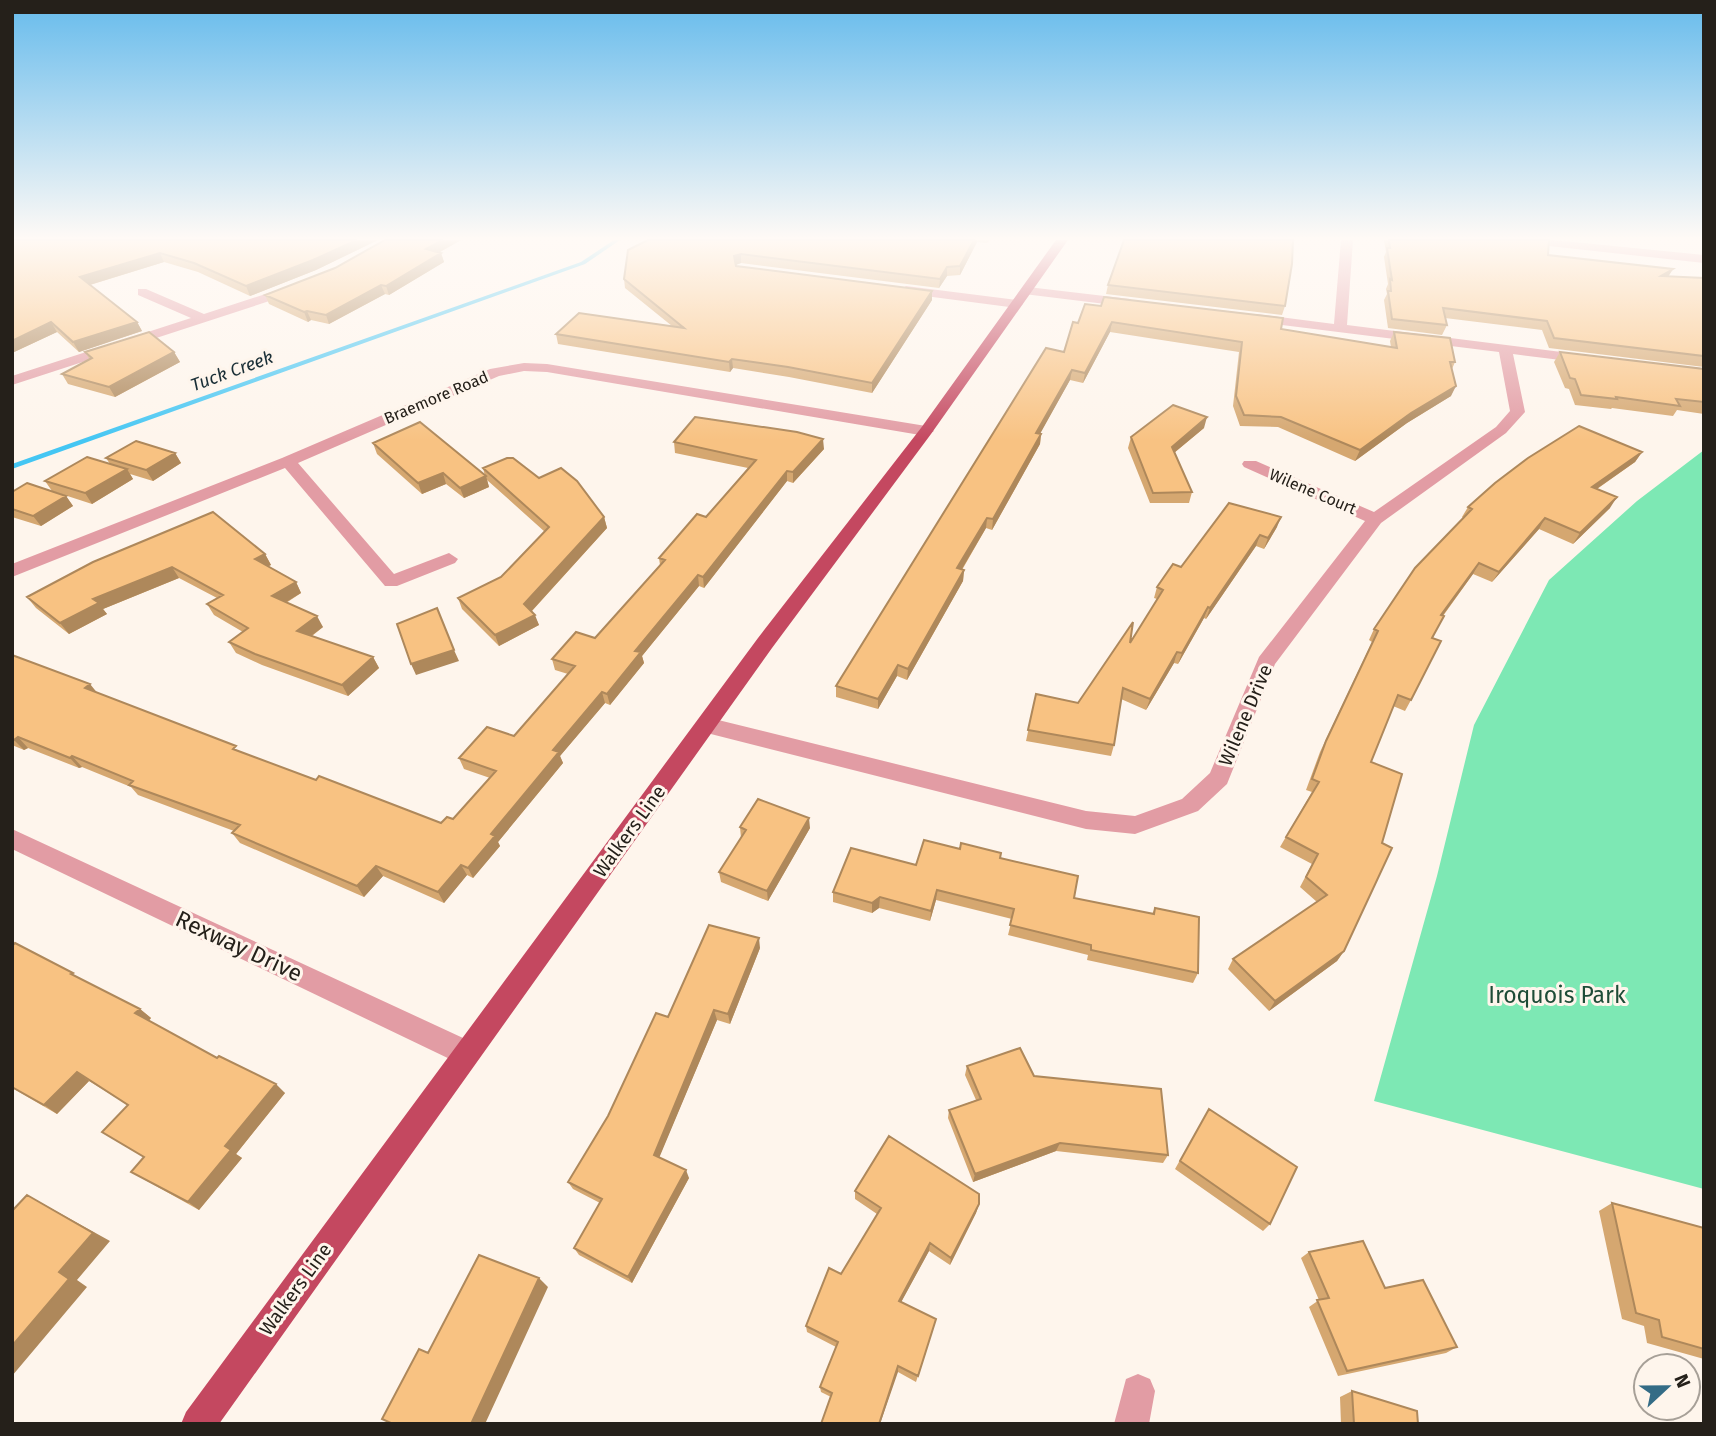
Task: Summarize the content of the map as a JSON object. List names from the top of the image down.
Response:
{
  "streets": {
    "main road": ["Walkers Line"],
    "street": [
      "Braemore Road",
      "Wilene Court",
      "Wilene Drive",
      "Rexway Drive"
    ]
  },
  "crossings": [
    ["Braemore Road", "Walkers Line"],
    ["Wilene Court", "Wilene Drive"],
    ["Wilene Drive", "Walkers Line"],
    ["Walkers Line", "Rexway Drive"]
  ],
  "water": ["Tuck Creek"],
  "parks": ["Iroquois Park"],
  "north": "right"
}
